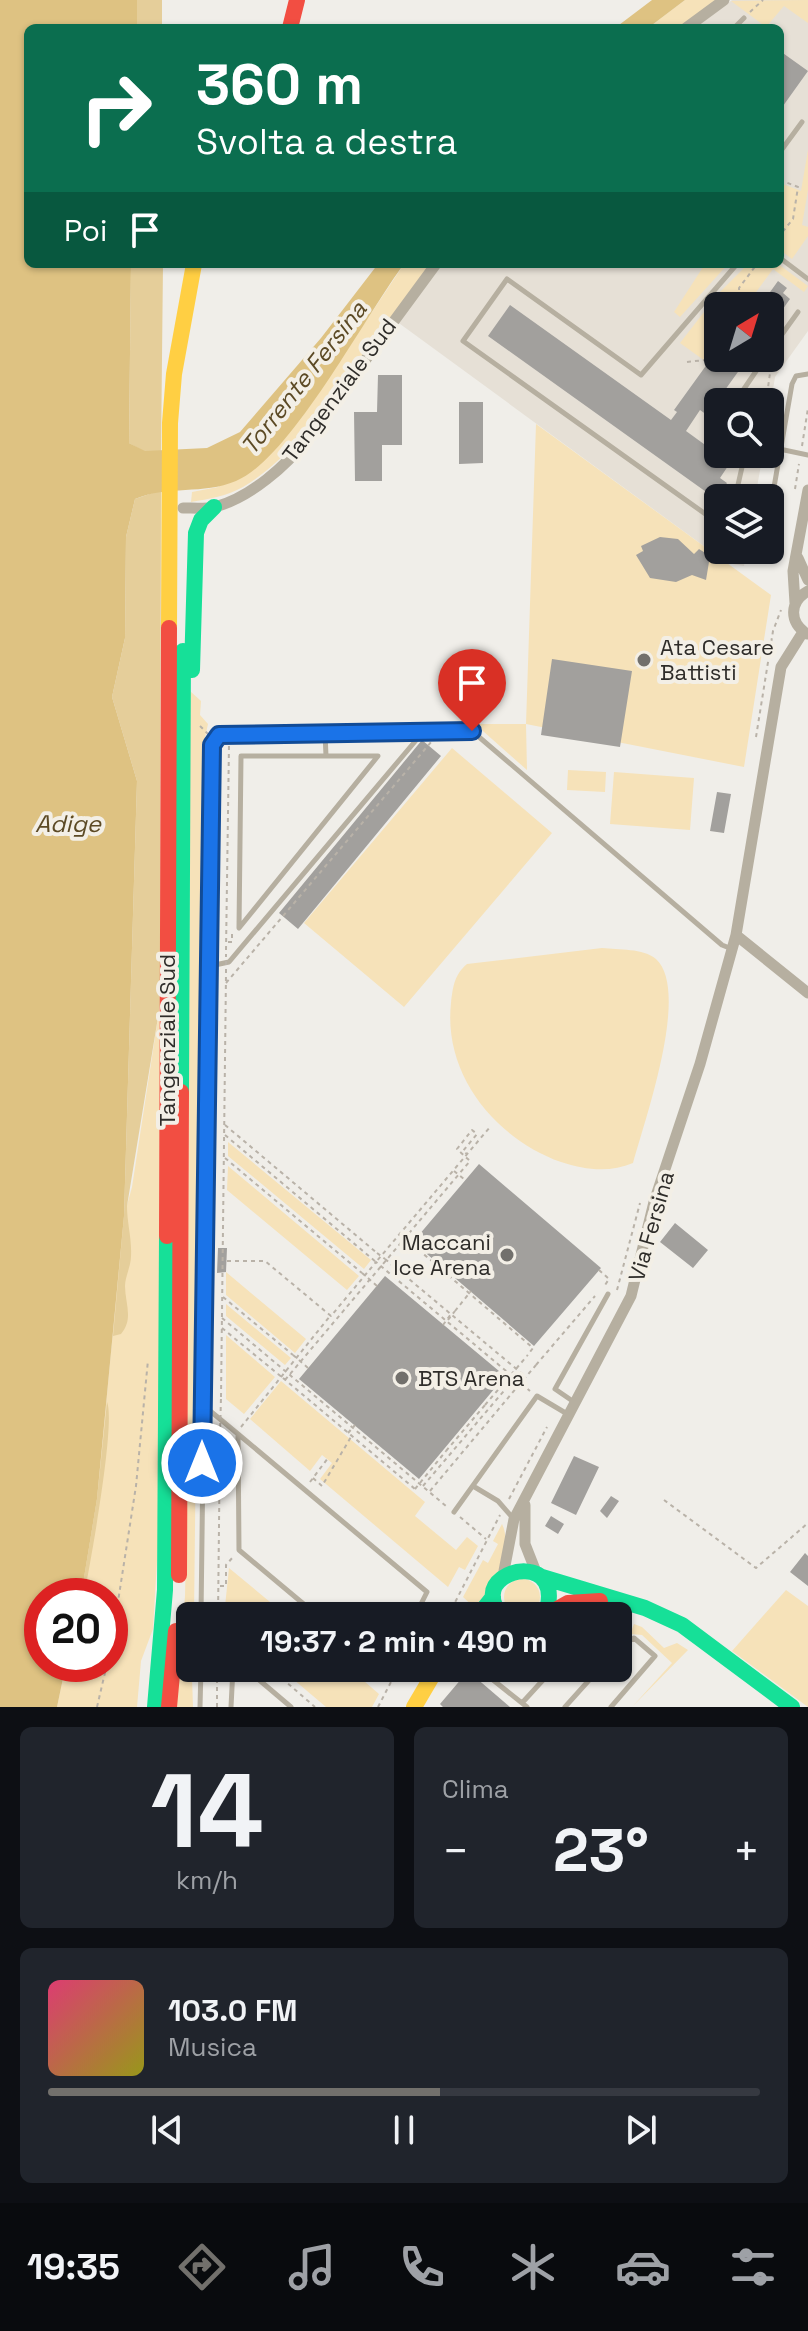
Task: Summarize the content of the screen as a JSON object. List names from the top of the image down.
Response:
{
  "streets": {
    "main road": ["Tangenziale Sud"],
    "street": ["Via Fersina"]
  },
  "water": ["Torrente Fersina", "Adige"],
  "places": ["Ata Cesare Battisti", "Maccani Ice Arena", "BTS Arena"],
  "north": "top right",
  "page": {
    "turn": ["360 m", "Svolta a destra"],
    "then": "Poi",
    "limit": "20",
    "trip": "19:37 · 2 min · 490 m",
    "tile": [
      ["14", "km/h"],
      "Clima"
    ],
    "heat": ["−", "23°", "+"],
    "song": ["103.0 FM", "Musica"],
    "tabs": "19:35"
  }
}
